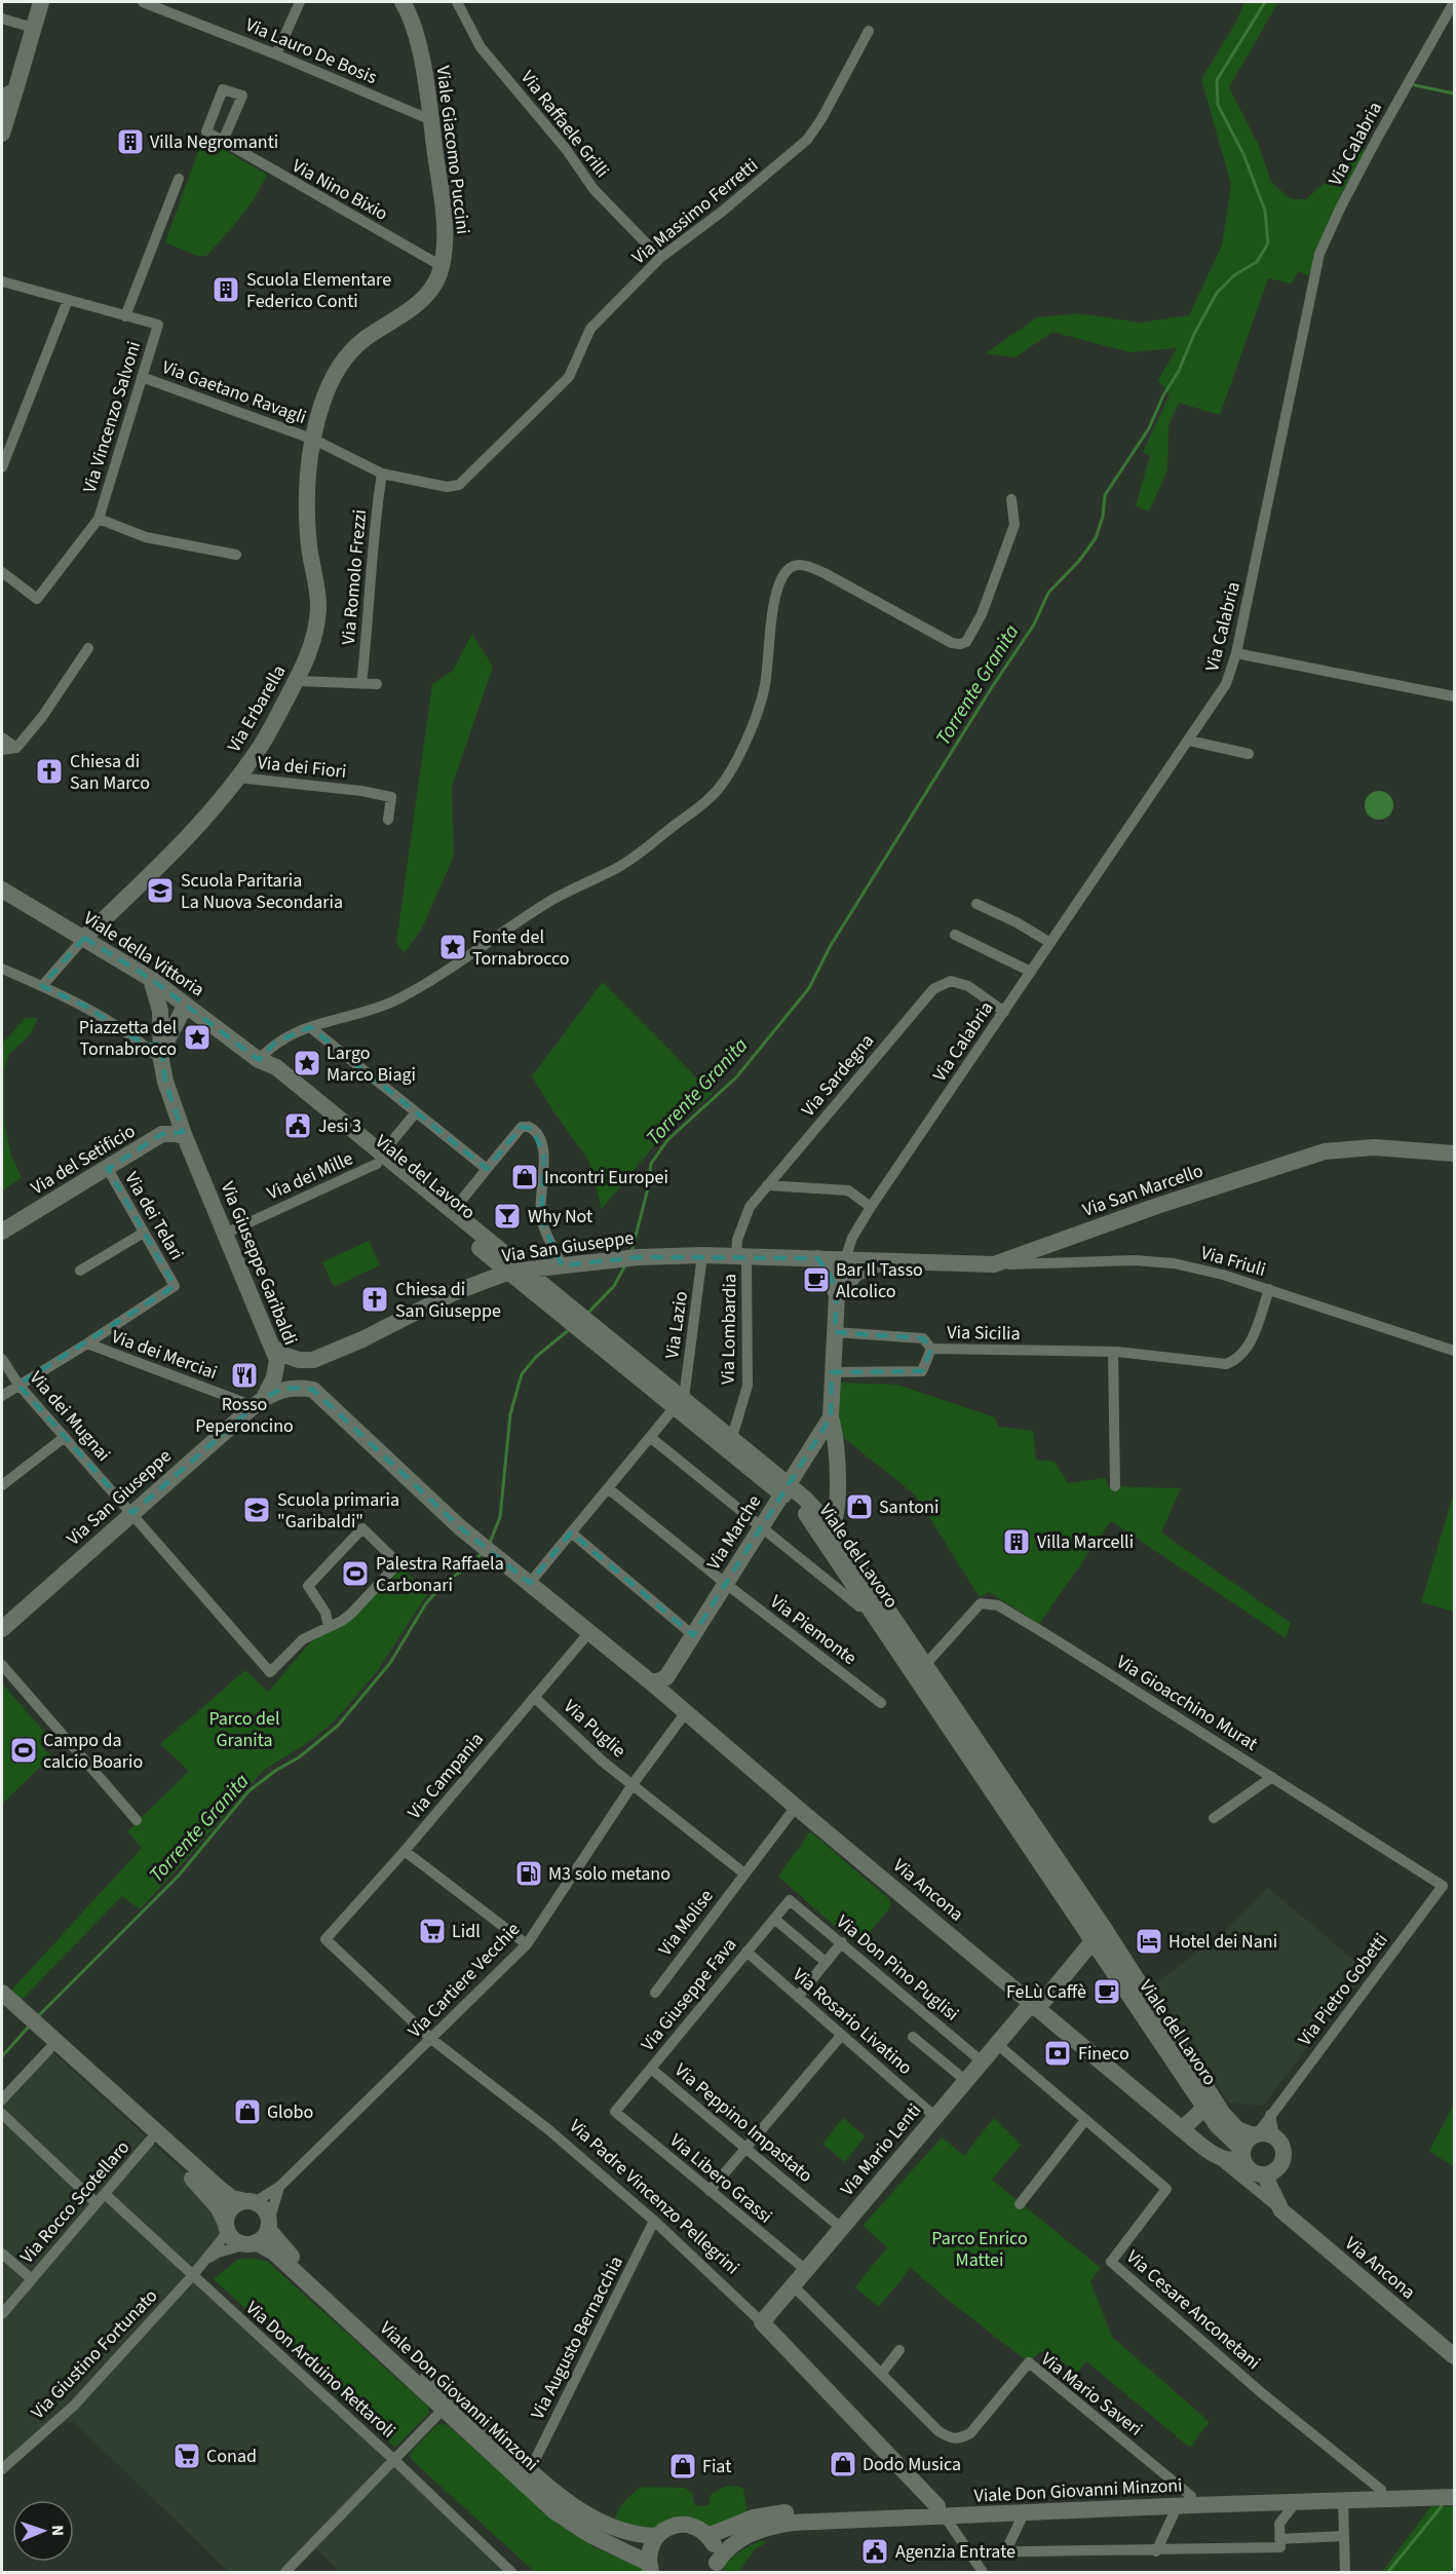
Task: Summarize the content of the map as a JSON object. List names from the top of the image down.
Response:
{
  "streets": {
    "main road": [
      "Viale Giacomo Puccini",
      "Via Erbarella",
      "Viale della Vittoria",
      "Via del Setificio",
      "Viale del Lavoro",
      "Via San Marcello",
      "Via San Giuseppe",
      "Via Giuseppe Garibaldi",
      "Via Marche",
      "Via Ancona",
      "Via Mario Lenti",
      "Via Padre Vincenzo Pellegrini",
      "Viale Don Giovanni Minzoni"
    ],
    "street": [
      "Via Lauro De Bosis",
      "Via Raffaele Grilli",
      "Via Calabria",
      "Via Nino Bixio",
      "Via Massimo Ferretti",
      "Via Gaetano Ravagli",
      "Via Vincenzo Salvoni",
      "Via Romolo Frezzi",
      "Via dei Fiori",
      "Via Sardegna",
      "Via dei Mille",
      "Via dei Telari",
      "Via Friuli",
      "Via Lazio",
      "Via Lombardia",
      "Via Sicilia",
      "Via dei Merciai",
      "Via dei Mugnai",
      "Via Piemonte",
      "Via Gioacchino Murat",
      "Via Puglie",
      "Via Campania",
      "Via Molise",
      "Via Don Pino Puglisi",
      "Via Cartiere Vecchie",
      "Via Pietro Gobetti",
      "Via Giuseppe Fava",
      "Via Rosario Livatino",
      "Via Peppino Impastato",
      "Via Libero Grassi",
      "Via Rocco Scotellaro",
      "Via Cesare Anconetani",
      "Via Augusto Bernacchia",
      "Via Giustino Fortunato",
      "Via Don Arduino Rettaroli",
      "Via Mario Saveri"
    ]
  },
  "crossings": [
    ["Via Lauro De Bosis", "Viale Giacomo Puccini"],
    ["Via Raffaele Grilli", "Via Massimo Ferretti"],
    ["Via Calabria", "Via Sardegna"],
    ["Via Calabria", "Via San Marcello"],
    ["Via Calabria", "Via San Giuseppe"],
    ["Via Calabria", "Via Marche"],
    ["Viale Giacomo Puccini", "Via Nino Bixio"],
    ["Viale Giacomo Puccini", "Via Massimo Ferretti"],
    ["Viale Giacomo Puccini", "Via Gaetano Ravagli"],
    ["Viale Giacomo Puccini", "Via Erbarella"],
    ["Via Massimo Ferretti", "Via Gaetano Ravagli"],
    ["Via Massimo Ferretti", "Via Romolo Frezzi"],
    ["Via Massimo Ferretti", "Via Erbarella"],
    ["Via Gaetano Ravagli", "Via Vincenzo Salvoni"],
    ["Via Gaetano Ravagli", "Via Erbarella"],
    ["Via Erbarella", "Via dei Fiori"],
    ["Via Erbarella", "Viale della Vittoria"],
    ["Viale della Vittoria", "Viale del Lavoro"],
    ["Via Sardegna", "Via San Giuseppe"],
    ["Via Sardegna", "Via Lombardia"],
    ["Via del Setificio", "Via dei Telari"],
    ["Via del Setificio", "Via Giuseppe Garibaldi"],
    ["Via dei Mille", "Viale del Lavoro"],
    ["Via dei Mille", "Via Giuseppe Garibaldi"],
    ["Viale del Lavoro", "Via San Giuseppe"],
    ["Viale del Lavoro", "Via Lazio"],
    ["Viale del Lavoro", "Via Lombardia"],
    ["Viale del Lavoro", "Via Marche"],
    ["Viale del Lavoro", "Via Gioacchino Murat"],
    ["Viale del Lavoro", "Via Ancona"],
    ["Viale del Lavoro", "Via Pietro Gobetti"],
    ["Viale del Lavoro", "Via Mario Lenti"],
    ["Via San Marcello", "Via San Giuseppe"],
    ["Via San Marcello", "Via Friuli"],
    ["Via San Marcello", "Via Marche"],
    ["Via dei Telari", "Via dei Merciai"],
    ["Via San Giuseppe", "Via Giuseppe Garibaldi"],
    ["Via San Giuseppe", "Via Lazio"],
    ["Via San Giuseppe", "Via Lombardia"],
    ["Via San Giuseppe", "Via dei Merciai"],
    ["Via San Giuseppe", "Via dei Mugnai"],
    ["Via San Giuseppe", "Via Marche"],
    ["Via Friuli", "Via Sicilia"],
    ["Via Giuseppe Garibaldi", "Via dei Merciai"],
    ["Via Sicilia", "Via Marche"],
    ["Via dei Merciai", "Via dei Mugnai"],
    ["Via Marche", "Via Piemonte"],
    ["Via Marche", "Via Ancona"],
    ["Via Gioacchino Murat", "Via Pietro Gobetti"],
    ["Via Puglie", "Via Campania"],
    ["Via Puglie", "Via Cartiere Vecchie"],
    ["Via Campania", "Via Padre Vincenzo Pellegrini"],
    ["Via Ancona", "Via Molise"],
    ["Via Ancona", "Via Cartiere Vecchie"],
    ["Via Ancona", "Via Pietro Gobetti"],
    ["Via Ancona", "Via Mario Lenti"],
    ["Via Don Pino Puglisi", "Via Giuseppe Fava"],
    ["Via Don Pino Puglisi", "Via Mario Lenti"],
    ["Via Cartiere Vecchie", "Via Padre Vincenzo Pellegrini"],
    ["Via Cartiere Vecchie", "Via Giustino Fortunato"],
    ["Via Cartiere Vecchie", "Viale Don Giovanni Minzoni"],
    ["Via Giuseppe Fava", "Via Rosario Livatino"],
    ["Via Giuseppe Fava", "Via Peppino Impastato"],
    ["Via Giuseppe Fava", "Via Libero Grassi"],
    ["Via Rosario Livatino", "Via Mario Lenti"],
    ["Via Peppino Impastato", "Via Mario Lenti"],
    ["Via Mario Lenti", "Via Libero Grassi"],
    ["Via Mario Lenti", "Via Padre Vincenzo Pellegrini"],
    ["Via Mario Lenti", "Via Cesare Anconetani"],
    ["Via Mario Lenti", "Via Mario Saveri"],
    ["Via Padre Vincenzo Pellegrini", "Via Augusto Bernacchia"],
    ["Via Padre Vincenzo Pellegrini", "Viale Don Giovanni Minzoni"],
    ["Via Rocco Scotellaro", "Via Don Arduino Rettaroli"],
    ["Via Rocco Scotellaro", "Viale Don Giovanni Minzoni"],
    ["Via Cesare Anconetani", "Viale Don Giovanni Minzoni"],
    ["Via Augusto Bernacchia", "Viale Don Giovanni Minzoni"],
    ["Via Giustino Fortunato", "Via Don Arduino Rettaroli"],
    ["Via Giustino Fortunato", "Viale Don Giovanni Minzoni"],
    ["Via Mario Saveri", "Viale Don Giovanni Minzoni"]
  ],
  "water": ["Torrente Granita"],
  "parks": ["Parco del Granita", "Parco Enrico Mattei"],
  "places": {
    "building": ["Villa Negromanti", "Scuola Elementare Federico Conti", "Villa Marcelli"],
    "church": ["Chiesa di San Marco", "Chiesa di San Giuseppe"],
    "school or university": ["Scuola Paritaria La Nuova Secondaria", "Scuola primaria \"Garibaldi\""],
    "place": ["Fonte del Tornabrocco", "Piazzetta del Tornabrocco", "Largo Marco Biagi"],
    "public building": ["Jesi 3", "Agenzia Entrate"],
    "shop": [
      "Incontri Europei",
      "Santoni",
      "Globo",
      "Dodo Musica",
      "Fiat"
    ],
    "bar": ["Why Not"],
    "cafe": ["Bar Il Tasso Alcolico", "FeLù Caffè"],
    "restaurant": ["Rosso Peperoncino"],
    "sports": ["Palestra Raffaela Carbonari", "Campo da calcio Boario"],
    "fuel station": ["M3 solo metano"],
    "supermarket": ["Lidl", "Conad"],
    "hotel": ["Hotel dei Nani"],
    "bank": ["Fineco"]
  },
  "north": "right"
}
